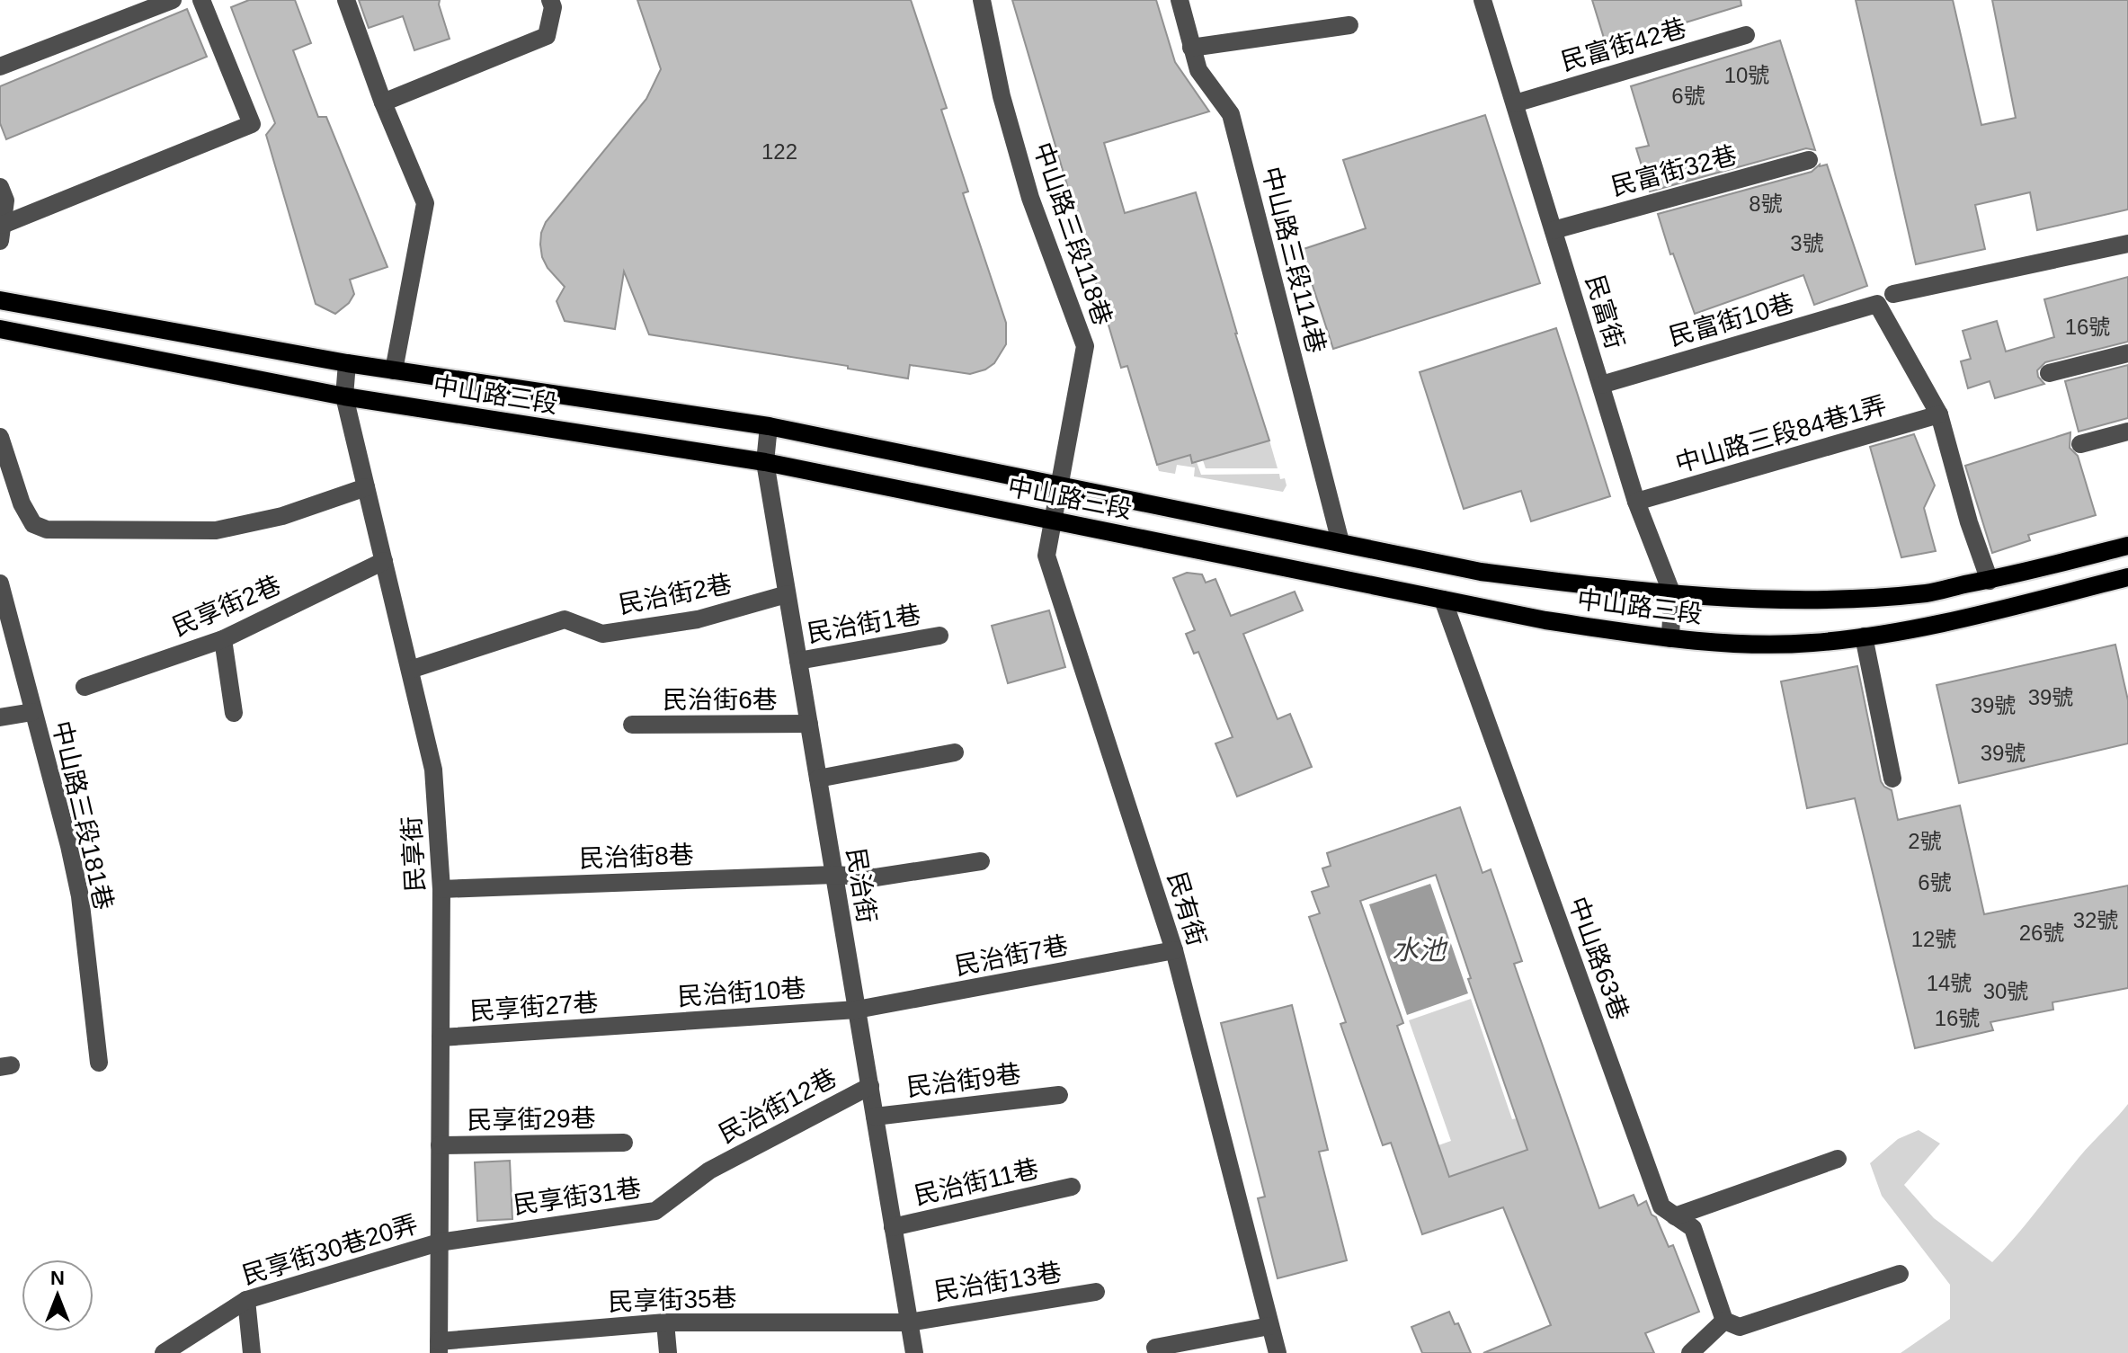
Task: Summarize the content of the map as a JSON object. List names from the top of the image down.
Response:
{
  "streets": {
    "main road": ["中山路三段"],
    "street": [
      "民富街42巷",
      "民富街32巷",
      "中山路三段118巷",
      "中山路三段114巷",
      "民富街",
      "民富街10巷",
      "中山路三段84巷1弄",
      "民治街2巷",
      "民享街2巷",
      "民治街1巷",
      "民治街6巷",
      "中山路三段181巷",
      "民享街",
      "民治街8巷",
      "民治街",
      "民有街",
      "民治街7巷",
      "中山路63巷",
      "民治街10巷",
      "民享街27巷",
      "民治街9巷",
      "民治街12巷",
      "民享街29巷",
      "民治街11巷",
      "民享街31巷",
      "民享街30巷20弄",
      "民治街13巷",
      "民享街35巷"
    ]
  },
  "crossings": [
    ["民富街42巷", "民富街"],
    ["民富街32巷", "民富街"],
    ["中山路三段118巷", "中山路三段"],
    ["中山路三段118巷", "民有街"],
    ["中山路三段114巷", "中山路三段"],
    ["民富街", "民富街10巷"],
    ["民富街", "中山路三段"],
    ["民富街", "中山路三段84巷1弄"],
    ["民富街10巷", "中山路三段84巷1弄"],
    ["中山路三段", "民享街"],
    ["中山路三段", "民治街"],
    ["中山路三段", "民有街"],
    ["中山路三段", "中山路63巷"],
    ["民治街2巷", "民享街"],
    ["民治街2巷", "民治街"],
    ["民享街2巷", "民享街"],
    ["民治街1巷", "民治街"],
    ["民治街6巷", "民治街"],
    ["民享街", "民治街8巷"],
    ["民享街", "民享街27巷"],
    ["民享街", "民享街29巷"],
    ["民享街", "民享街31巷"],
    ["民享街", "民享街30巷20弄"],
    ["民享街", "民享街35巷"],
    ["民治街8巷", "民治街"],
    ["民治街", "民治街7巷"],
    ["民治街", "民治街10巷"],
    ["民治街", "民治街9巷"],
    ["民治街", "民治街12巷"],
    ["民治街", "民治街11巷"],
    ["民治街", "民治街13巷"],
    ["民治街", "民享街35巷"],
    ["民有街", "民治街7巷"],
    ["民治街7巷", "民治街10巷"],
    ["民治街10巷", "民享街27巷"],
    ["民治街12巷", "民享街31巷"],
    ["民享街31巷", "民享街30巷20弄"],
    ["民治街13巷", "民享街35巷"]
  ],
  "water": ["水池"],
  "house_numbers": [
    "10號",
    "6號",
    "122",
    "8號",
    "3號",
    "16號",
    "39號",
    "39號",
    "39號",
    "2號",
    "6號",
    "32號",
    "26號",
    "12號",
    "14號",
    "30號",
    "16號"
  ],
  "north": "top"
}
